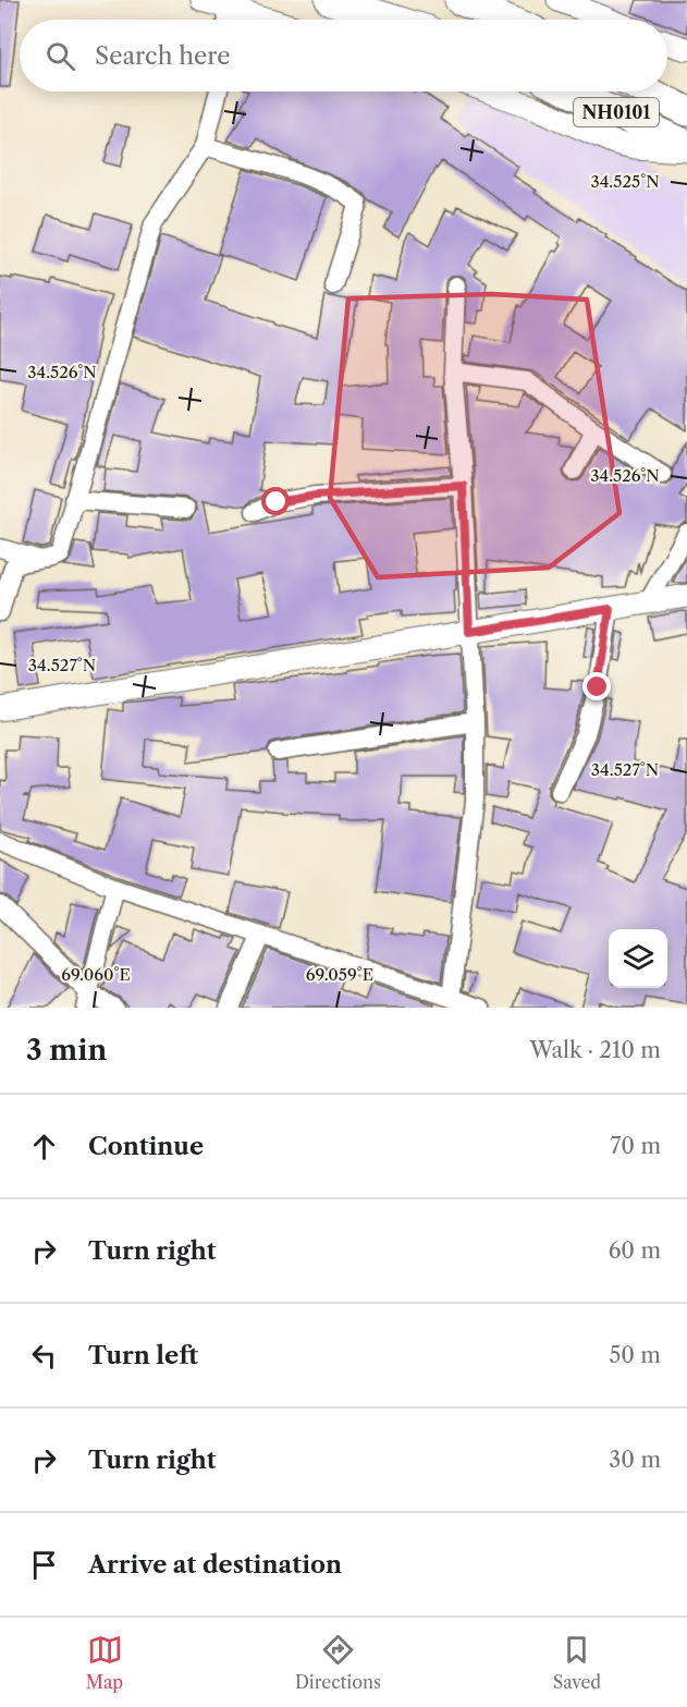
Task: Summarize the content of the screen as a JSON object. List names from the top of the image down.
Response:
{
  "streets": {
    "highway": ["NH0101"]
  },
  "page": {
    "search": "Search here",
    "heading": ["3 min", "Walk · 210 m"],
    "list": [
      ["Continue", "70 m"],
      ["Turn right", "60 m"],
      ["Turn left", "50 m"],
      ["Turn right", "30 m"],
      "Arrive at destination"
    ],
    "nav": ["Map", "Directions", "Saved"]
  },
  "coordinates": [
    "34.525°N",
    "34.526°N",
    "34.527°N",
    "69.060°E",
    "69.059°E"
  ]
}
